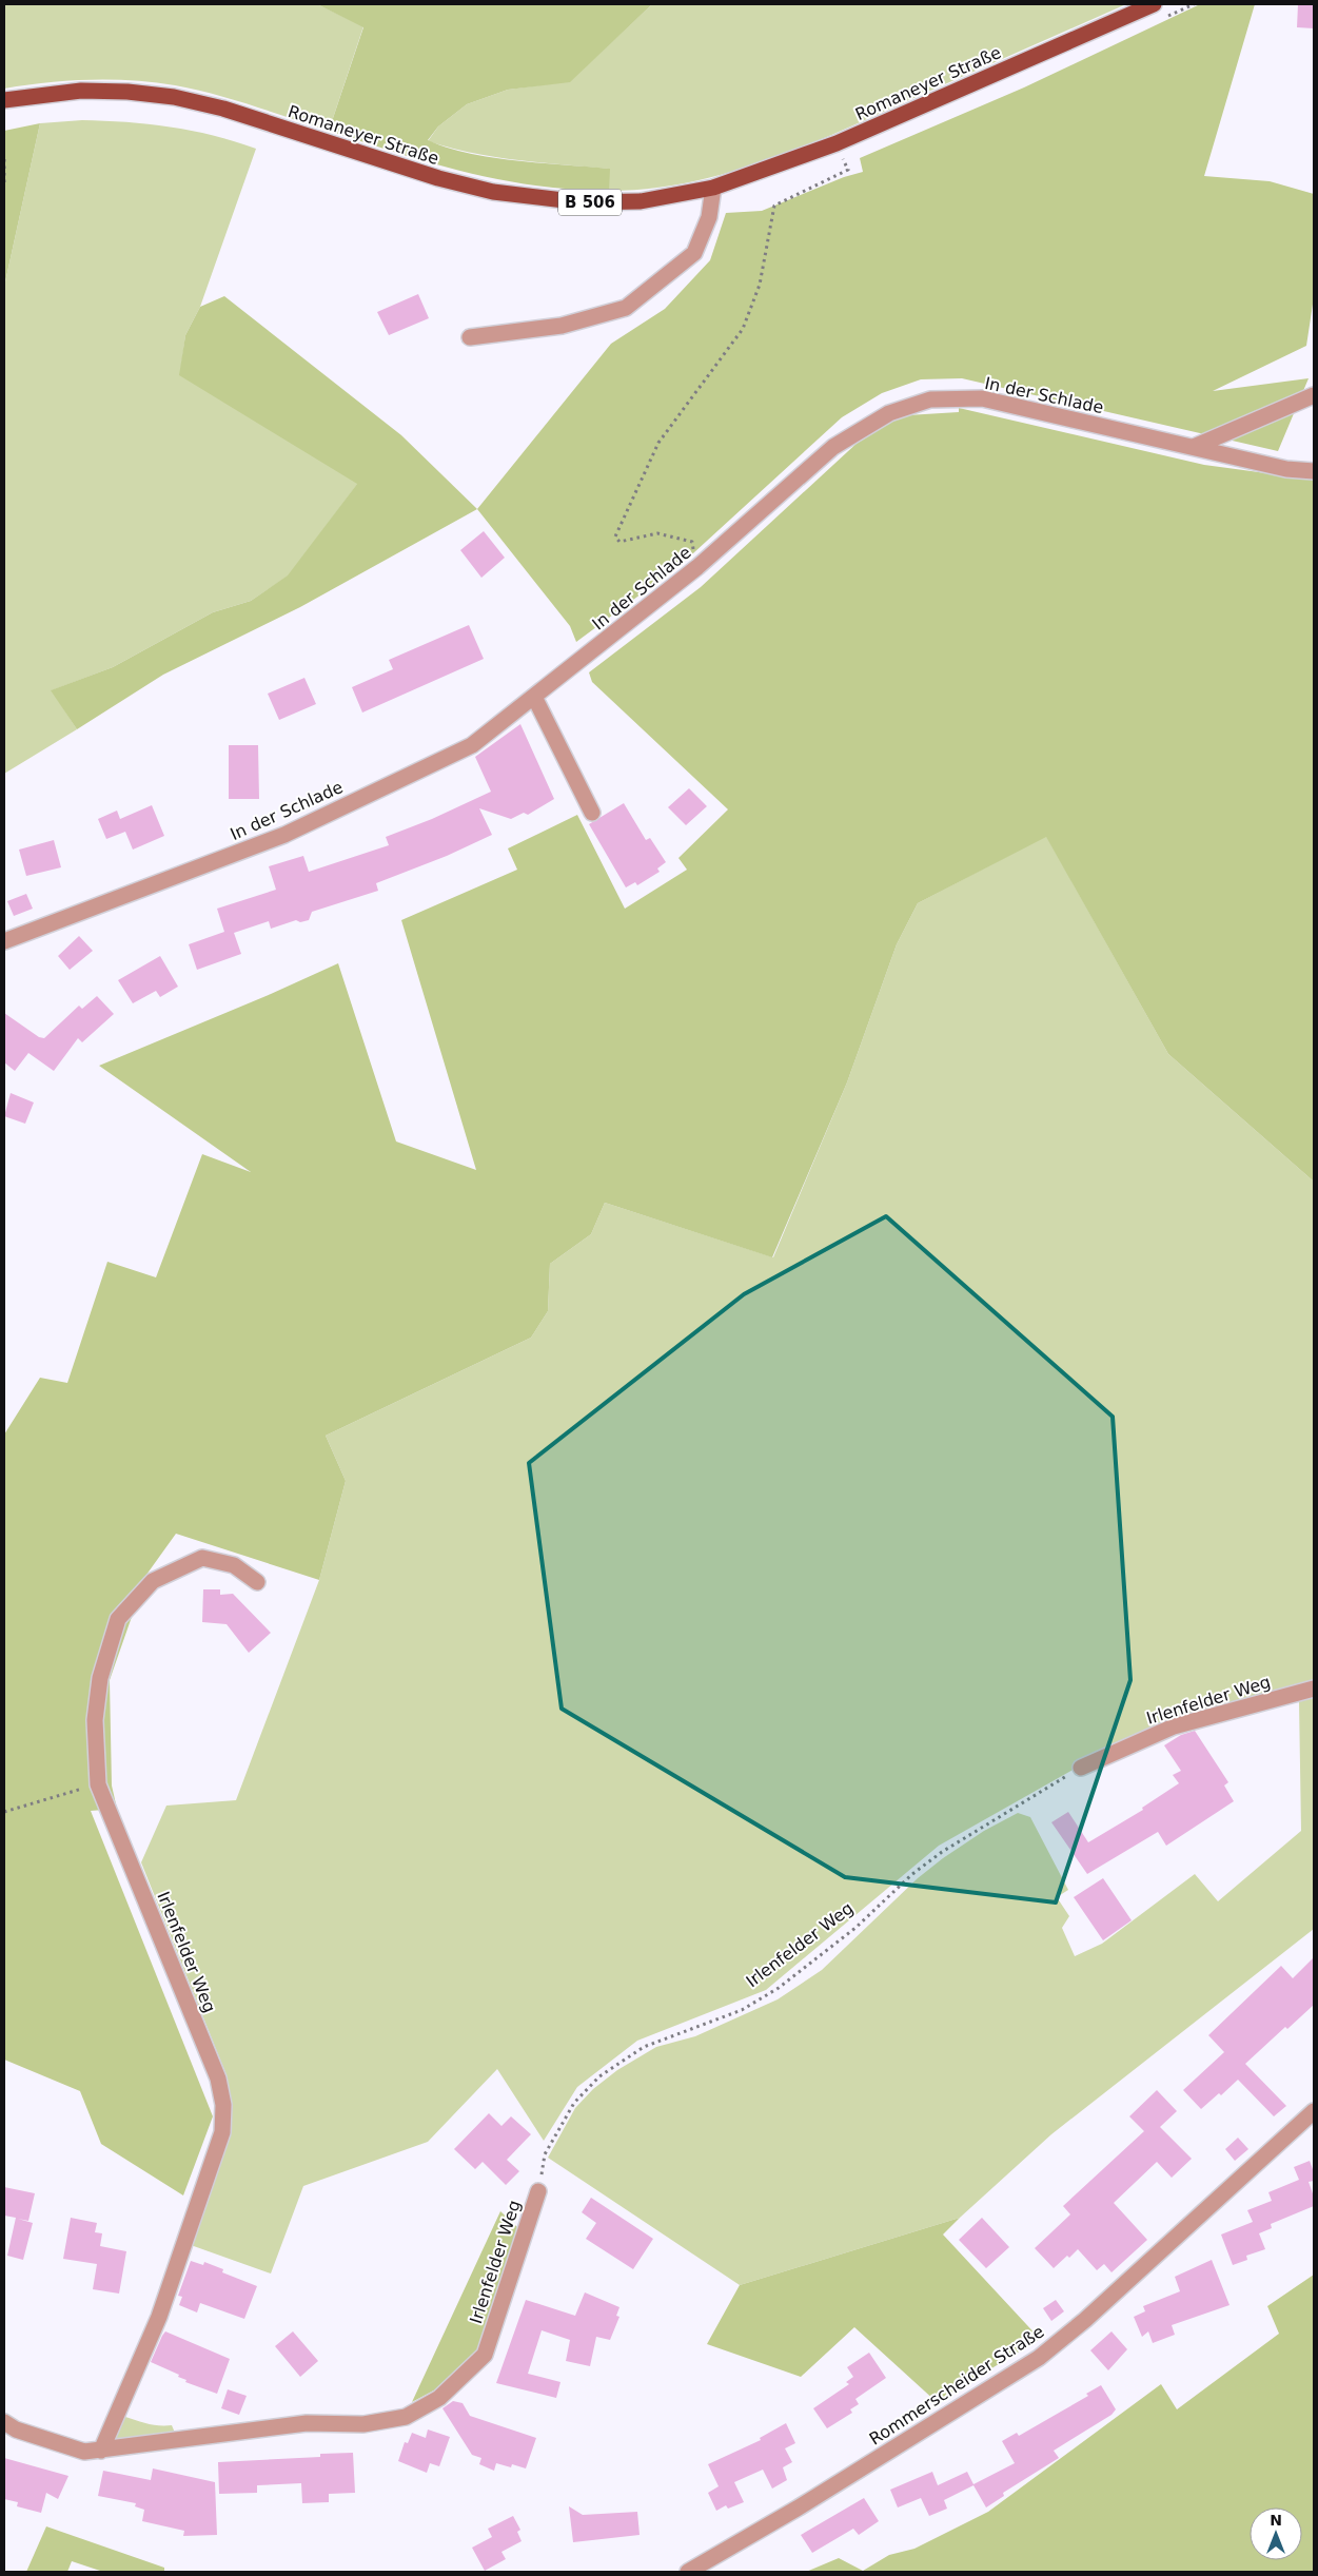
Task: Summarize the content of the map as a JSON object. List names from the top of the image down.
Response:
{
  "streets": {
    "main road": ["Romaneyer Straße", "B 506"],
    "street": ["In der Schlade", "Irlenfelder Weg", "Rommerscheider Straße"]
  },
  "north": "top"
}
